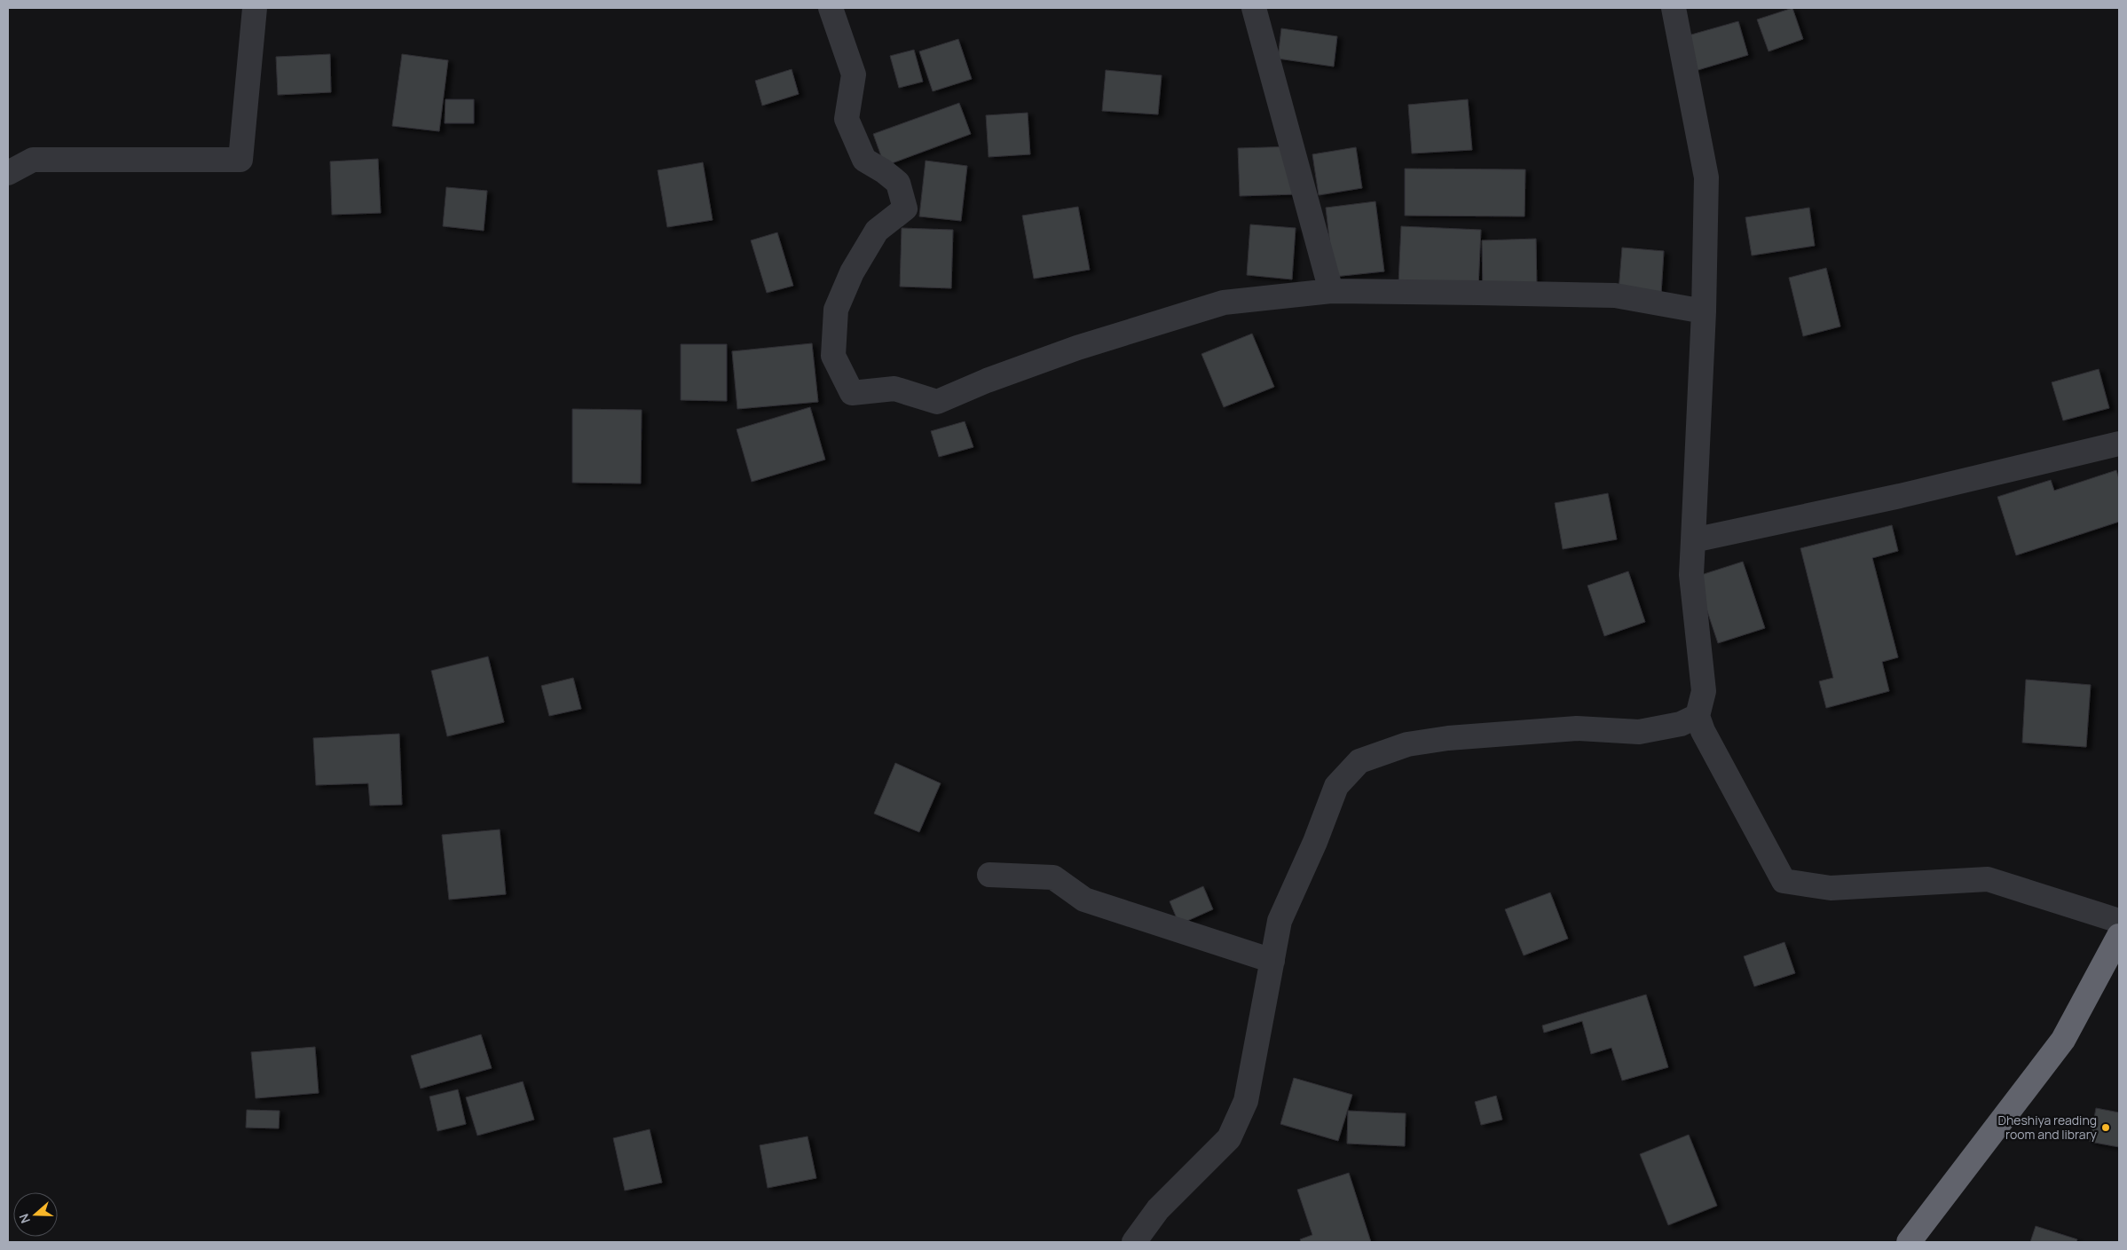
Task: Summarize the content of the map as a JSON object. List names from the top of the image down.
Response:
{
  "places": ["Dheshiya reading room and library"],
  "north": "left"
}
